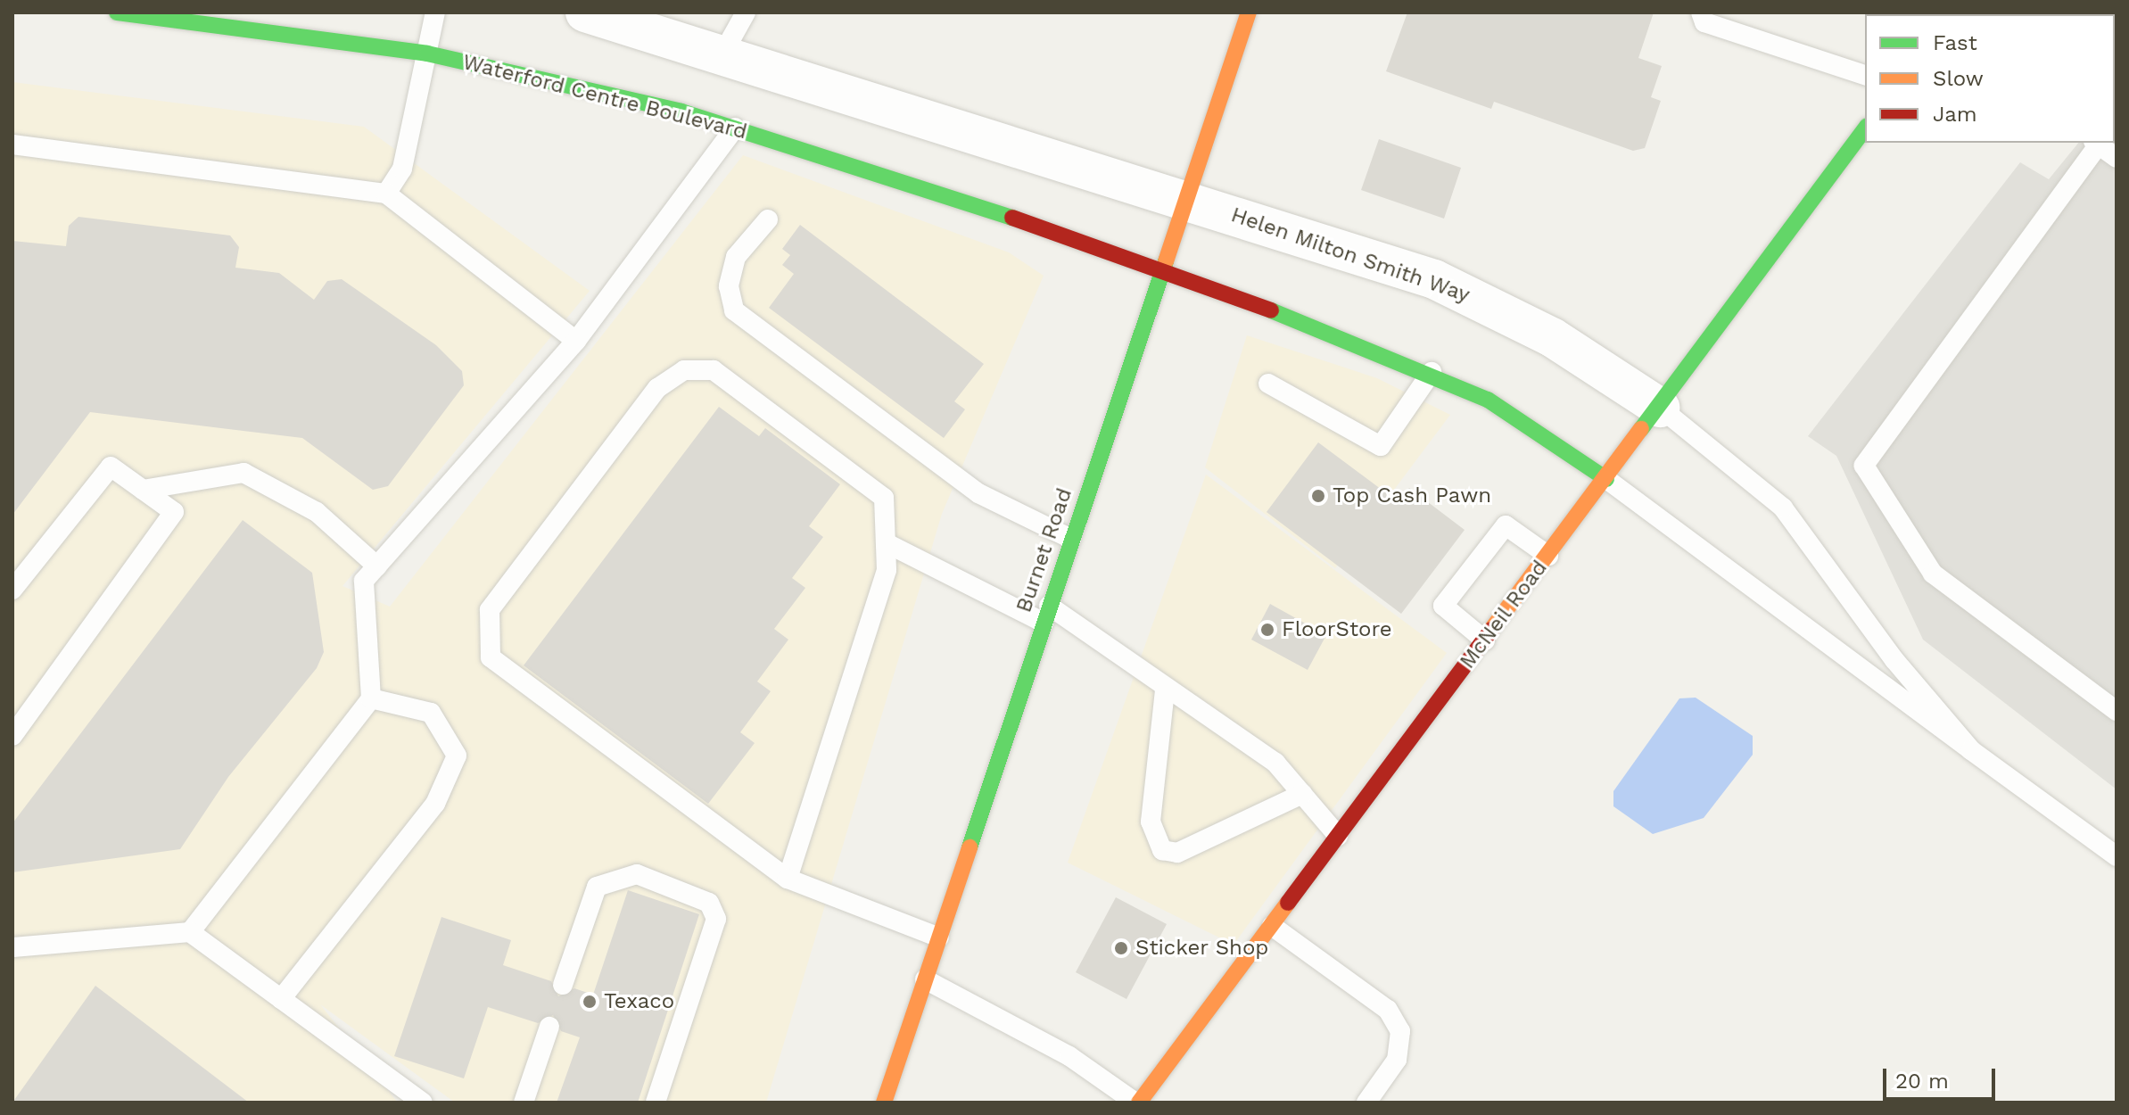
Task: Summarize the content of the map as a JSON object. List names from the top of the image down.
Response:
{
  "streets": {
    "street": [
      "Waterford Centre Boulevard",
      "Helen Milton Smith Way",
      "Burnet Road",
      "McNeil Road"
    ]
  },
  "crossings": [
    ["Waterford Centre Boulevard", "Burnet Road"],
    ["Helen Milton Smith Way", "Burnet Road"],
    ["Helen Milton Smith Way", "McNeil Road"]
  ],
  "places": [
    "Top Cash Pawn",
    "FloorStore",
    "Sticker Shop",
    "Texaco"
  ],
  "legend": ["Fast", "Slow", "Jam"],
  "scale_bar": "20 m"
}
